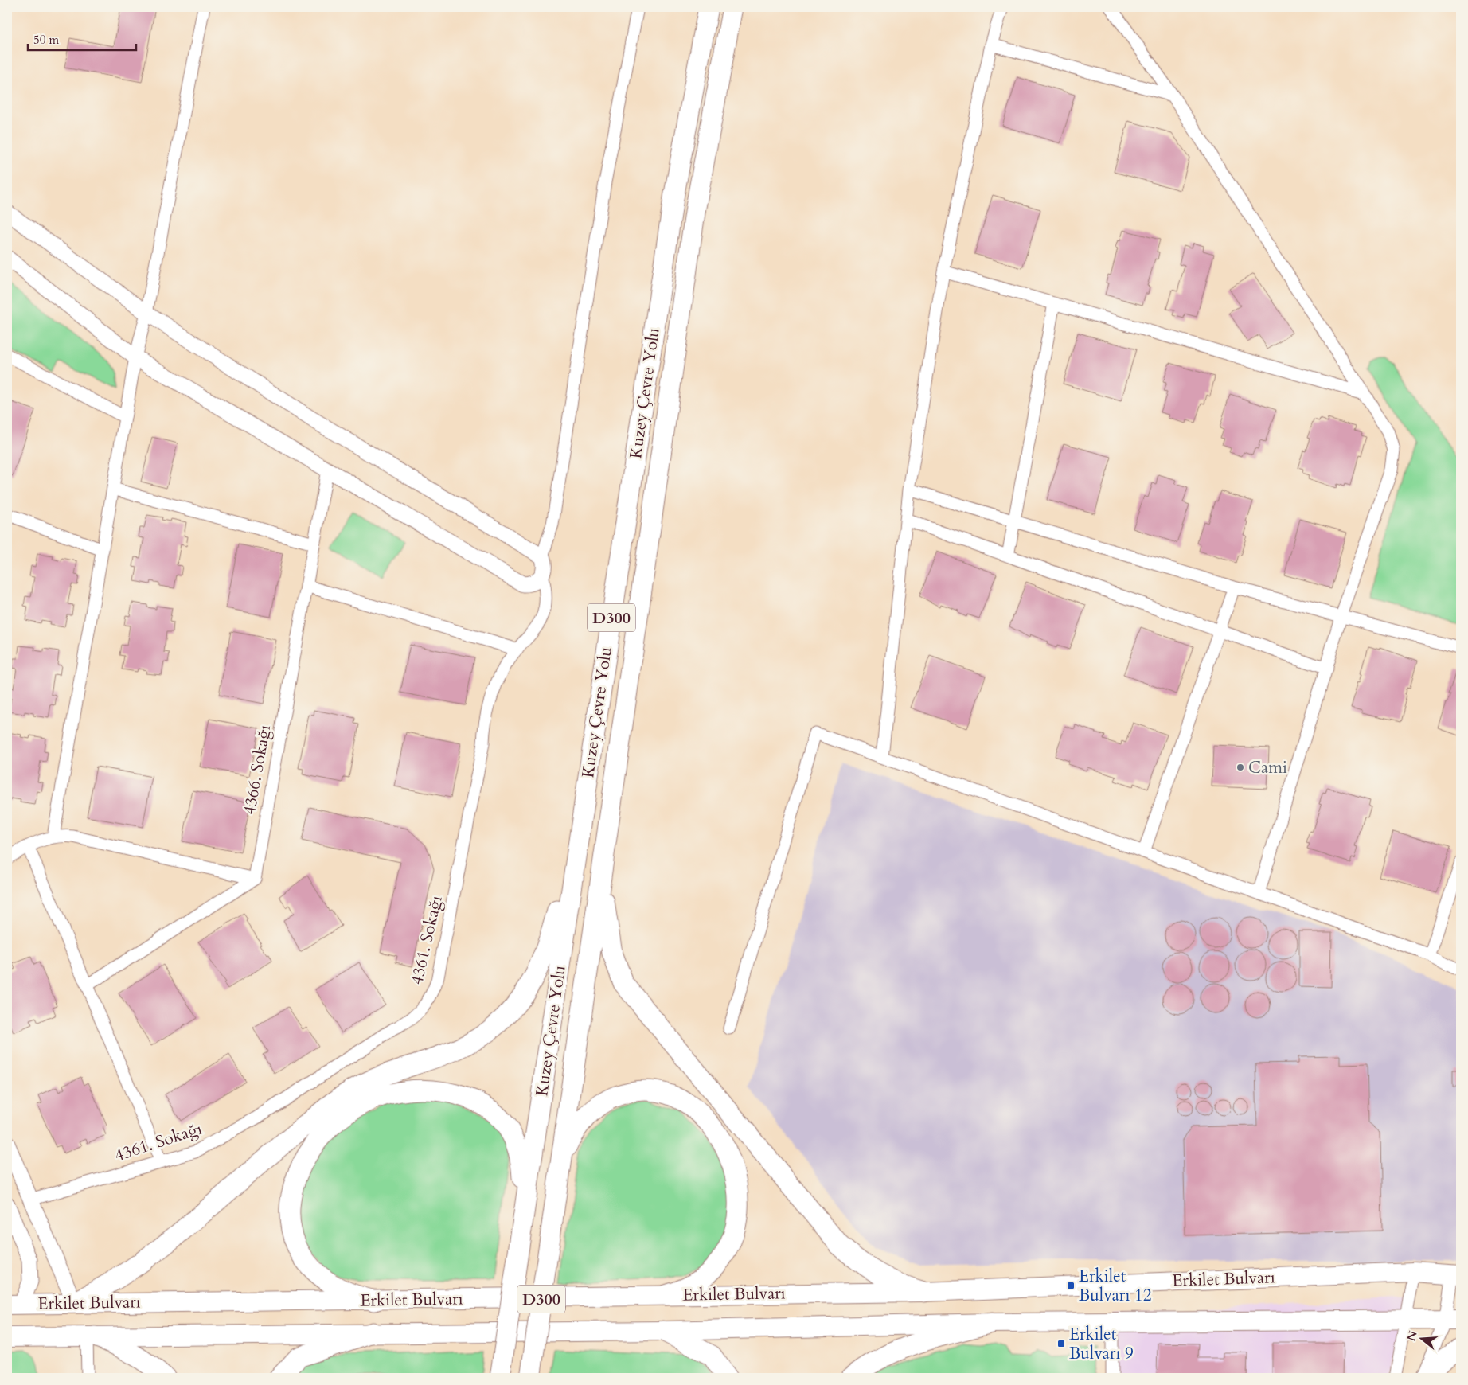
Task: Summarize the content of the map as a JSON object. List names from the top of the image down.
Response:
{
  "streets": {
    "highway": ["Kuzey Çevre Yolu", "D300"],
    "main road": ["Erkilet Bulvarı"],
    "street": ["4366. Sokağı", "4361. Sokağı"]
  },
  "crossings": [
    ["Kuzey Çevre Yolu", "D300"]
  ],
  "places": {
    "other": ["Cami"],
    "transit": ["Erkilet Bulvarı 12", "Erkilet Bulvarı 9"]
  },
  "scale_bar": "50 m",
  "north": "left"
}
